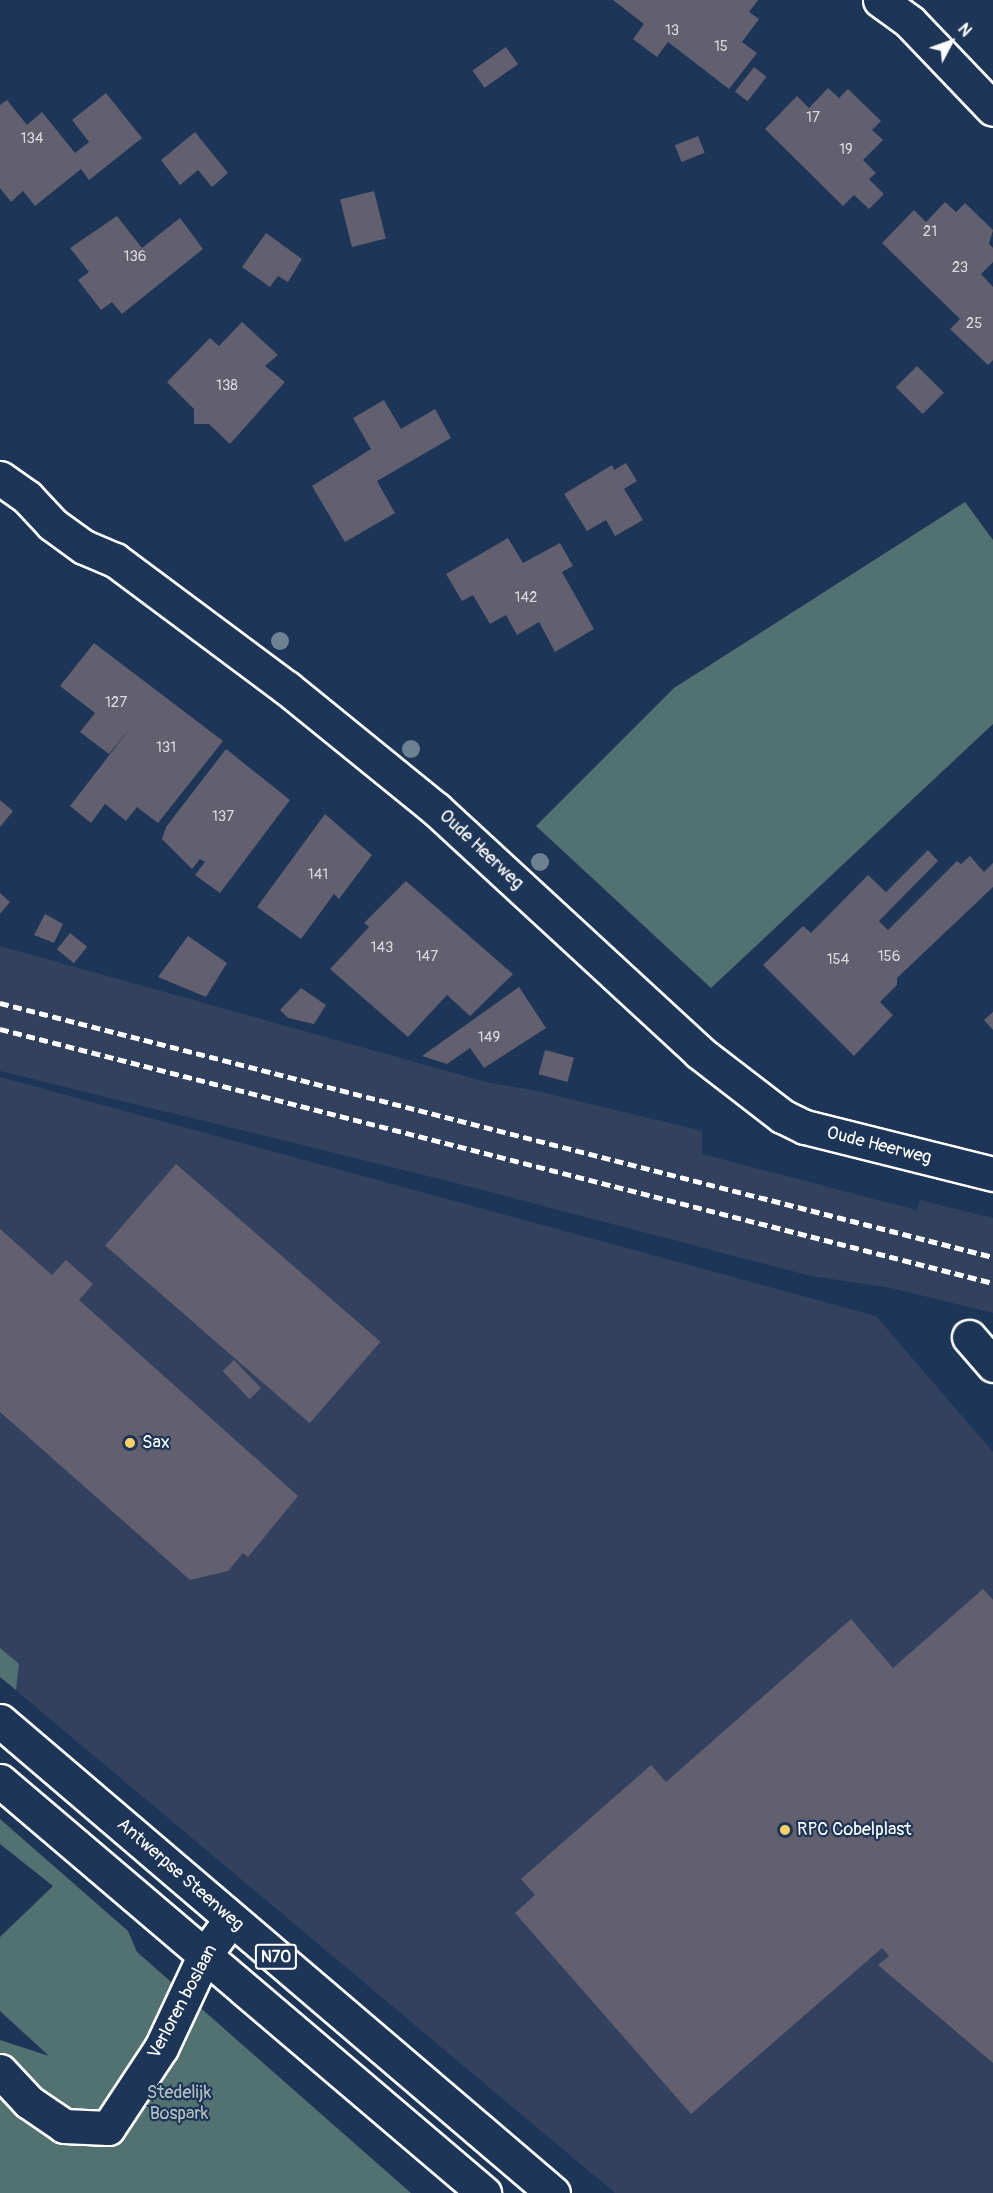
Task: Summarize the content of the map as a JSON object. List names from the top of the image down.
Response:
{
  "streets": {
    "street": [
      "Oude Heerweg",
      "Antwerpse Steenweg",
      "N70",
      "Verloren boslaan"
    ]
  },
  "crossings": [
    ["Antwerpse Steenweg", "Verloren boslaan"],
    ["N70", "Verloren boslaan"]
  ],
  "parks": ["Stedelijk Bospark"],
  "places": ["Sax", "RPC Cobelplast"],
  "house_numbers": [
    "13",
    "15",
    "17",
    "134",
    "19",
    "21",
    "136",
    "23",
    "25",
    "138",
    "142",
    "127",
    "131",
    "137",
    "141",
    "143",
    "147",
    "156",
    "154",
    "149"
  ],
  "north": "top right"
}
